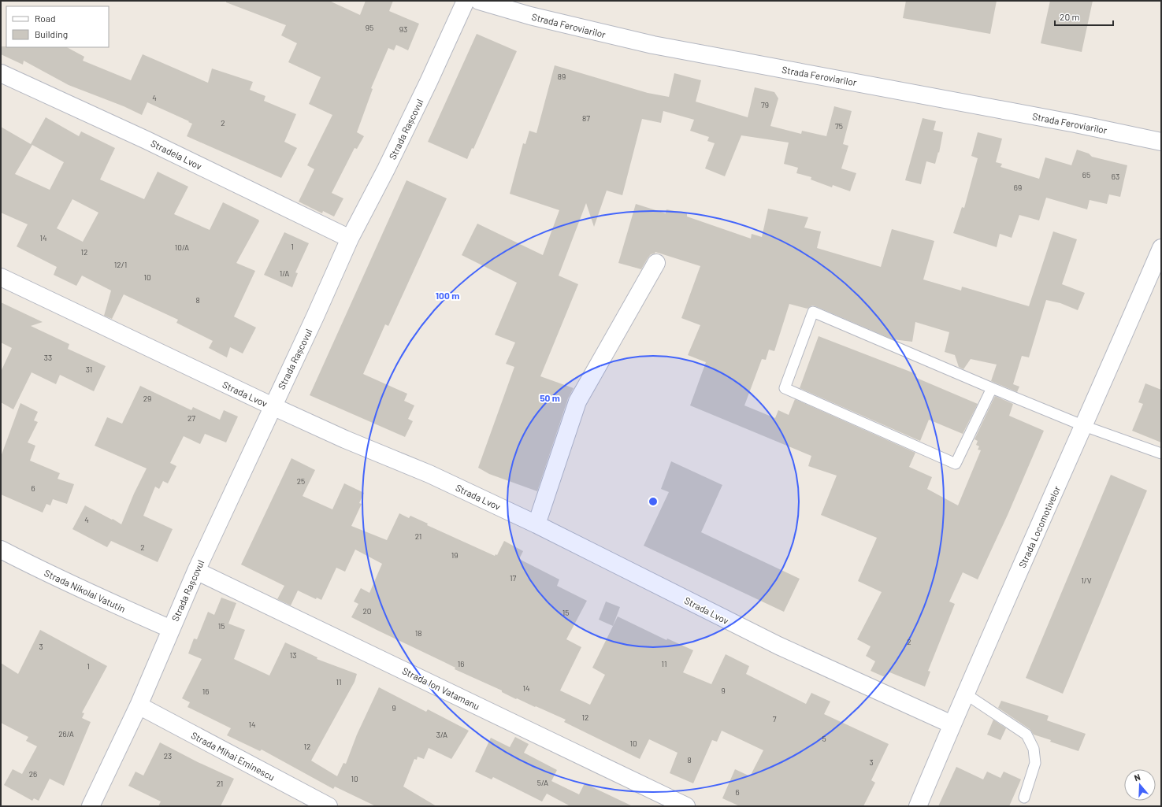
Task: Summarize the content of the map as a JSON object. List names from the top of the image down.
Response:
{
  "streets": {
    "street": [
      "Strada Feroviarilor",
      "Strada Rașcovul",
      "Stradela Lvov",
      "Strada Lvov",
      "Strada Locomotivelor",
      "Strada Nikolai Vatutin",
      "Strada Ion Vatamanu",
      "Strada Mihai Eminescu"
    ]
  },
  "crossings": [
    ["Strada Rașcovul", "Stradela Lvov"],
    ["Strada Rașcovul", "Strada Lvov"],
    ["Strada Rașcovul", "Strada Nikolai Vatutin"],
    ["Strada Rașcovul", "Strada Ion Vatamanu"],
    ["Strada Rașcovul", "Strada Mihai Eminescu"],
    ["Strada Lvov", "Strada Locomotivelor"]
  ],
  "house_numbers": [
    "95",
    "93",
    "89",
    "4",
    "79",
    "87",
    "2",
    "75",
    "65",
    "63",
    "69",
    "14",
    "1",
    "10/A",
    "12",
    "12/1",
    "1/A",
    "10",
    "8",
    "33",
    "31",
    "29",
    "27",
    "25",
    "6",
    "4",
    "21",
    "2",
    "19",
    "17",
    "1/V",
    "20",
    "15",
    "15",
    "18",
    "2",
    "3",
    "13",
    "16",
    "11",
    "1",
    "11",
    "14",
    "9",
    "16",
    "9",
    "12",
    "7",
    "14",
    "26/A",
    "3/A",
    "5",
    "10",
    "12",
    "23",
    "8",
    "3",
    "26",
    "10",
    "5/A",
    "21",
    "6"
  ],
  "legend": ["Road", "Building"],
  "scale_bar": "20 m",
  "north": "top",
  "rings": ["100 m", "50 m"]
}
